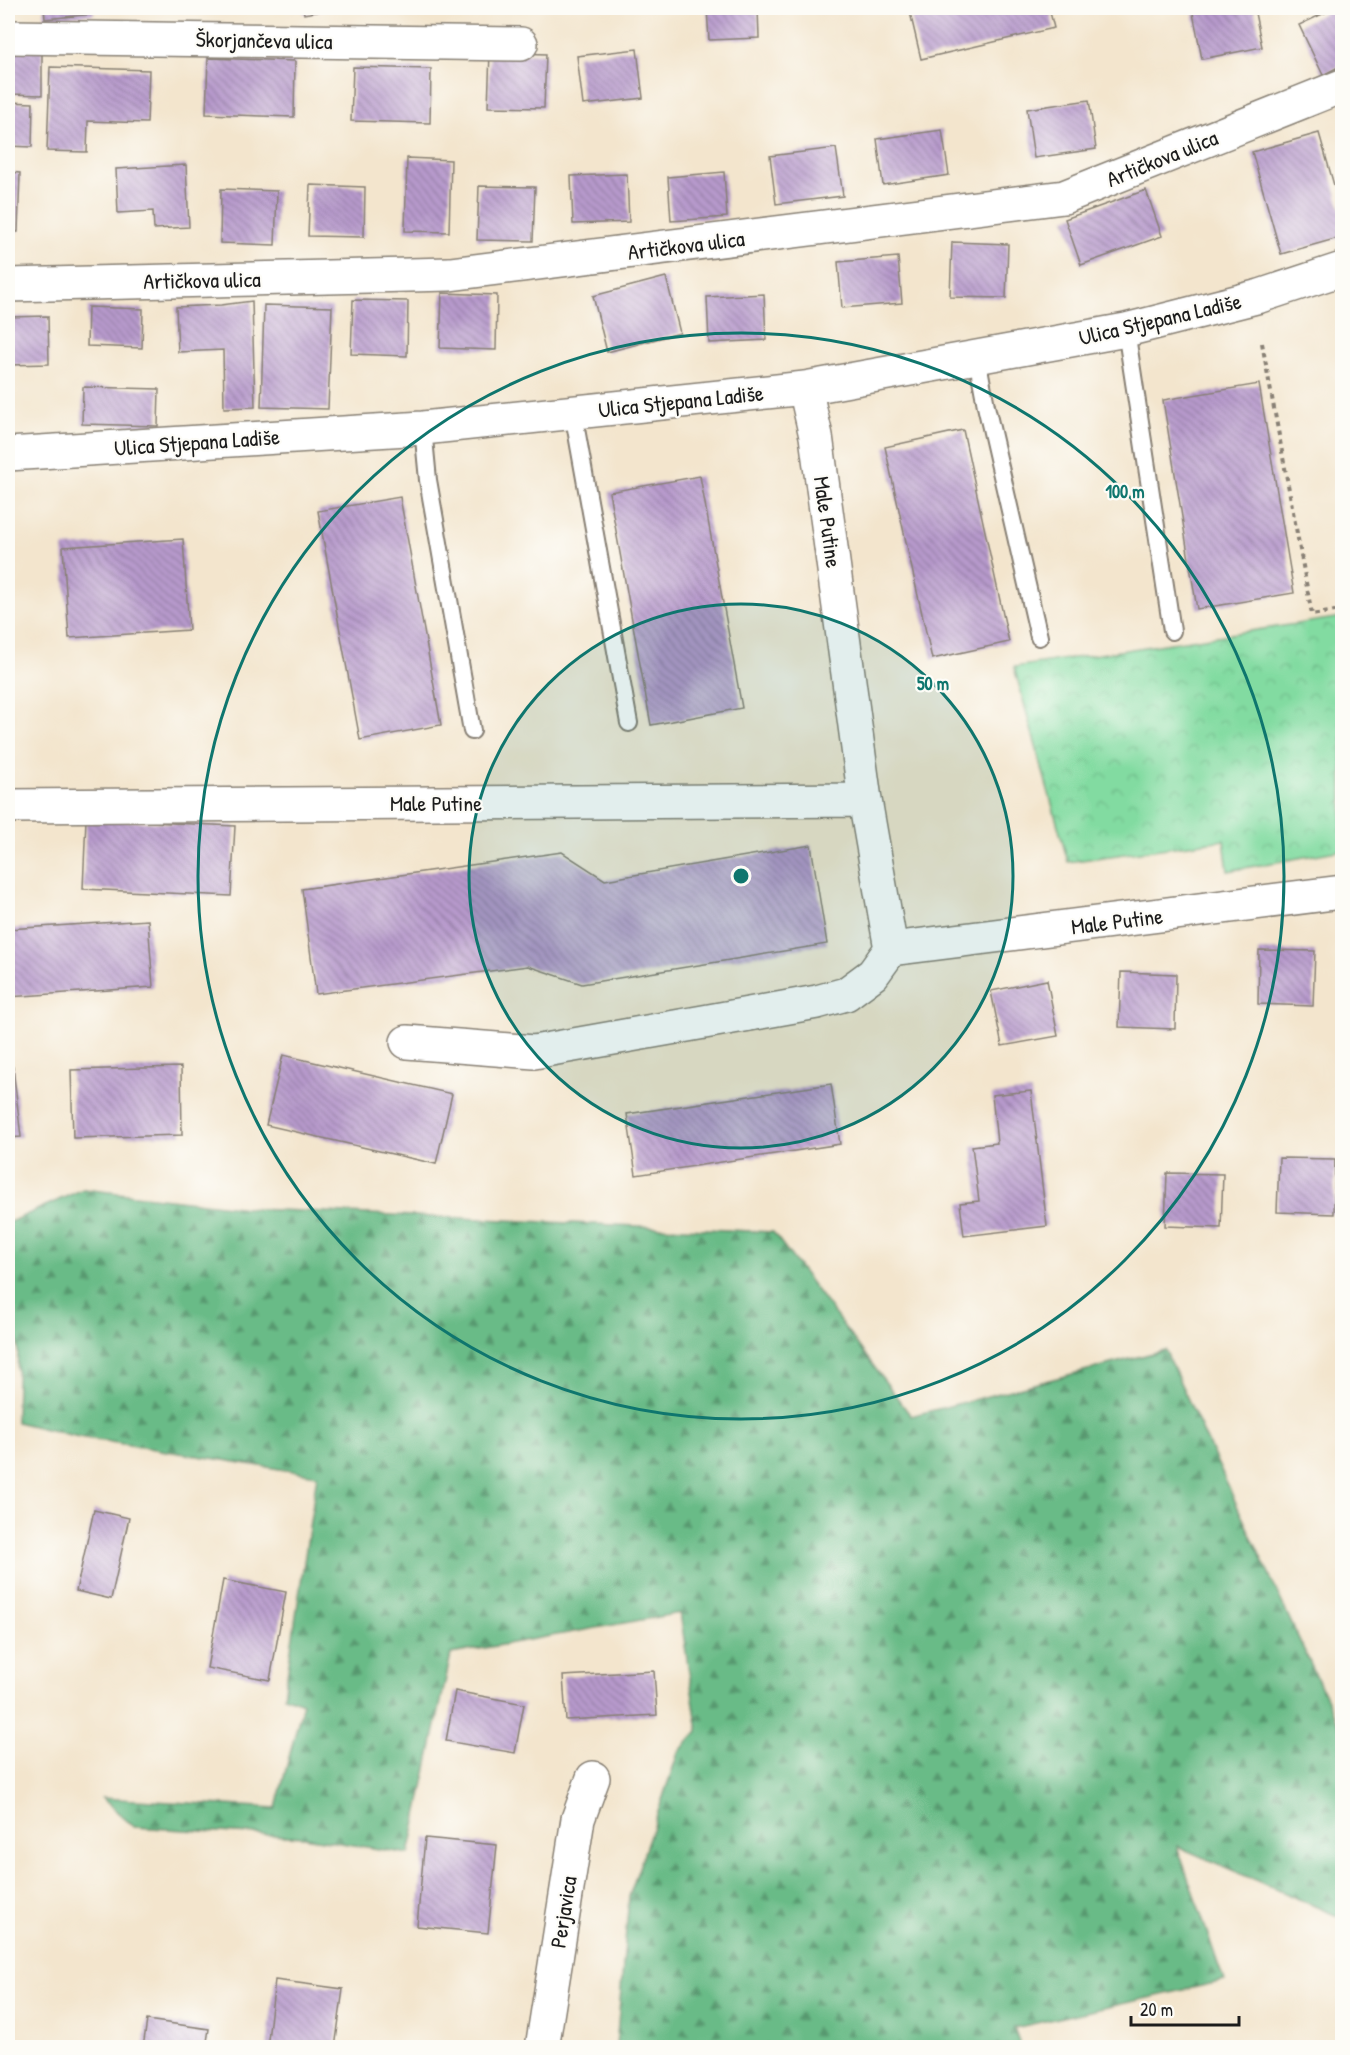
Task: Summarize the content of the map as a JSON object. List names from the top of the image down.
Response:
{
  "streets": {
    "street": [
      "Škorjančeva ulica",
      "Artičkova ulica",
      "Ulica Stjepana Ladiše",
      "Male Putine",
      "Perjavica"
    ]
  },
  "crossings": [
    ["Ulica Stjepana Ladiše", "Male Putine"]
  ],
  "scale_bar": "20 m",
  "rings": ["100 m", "50 m"]
}
